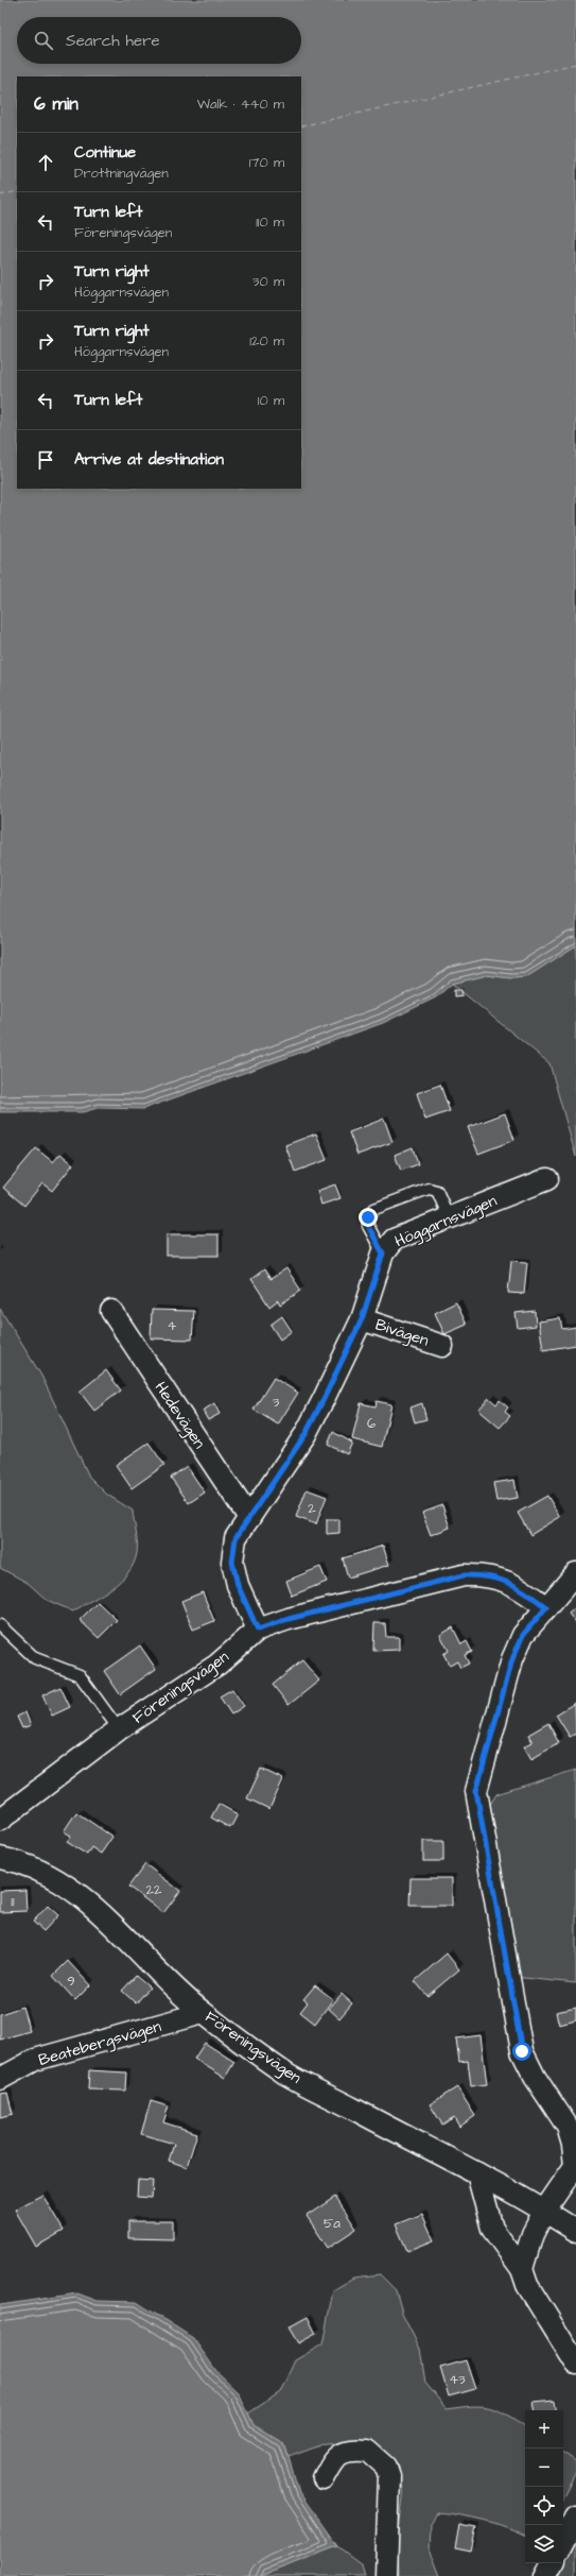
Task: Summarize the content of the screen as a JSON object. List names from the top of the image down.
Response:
{
  "streets": {
    "street": [
      "Höggarnsvägen",
      "Bivägen",
      "Hedevägen",
      "Föreningsvägen",
      "Beatebergsvägen"
    ]
  },
  "crossings": [
    ["Höggarnsvägen", "Bivägen"],
    ["Höggarnsvägen", "Hedevägen"],
    ["Höggarnsvägen", "Föreningsvägen"],
    ["Föreningsvägen", "Beatebergsvägen"]
  ],
  "house_numbers": [
    "4",
    "3",
    "6",
    "2",
    "22",
    "11",
    "9",
    "5a",
    "43"
  ],
  "page": {
    "search": "Search here",
    "heading": ["6 min", "Walk · 440 m"],
    "list": [
      ["Continue", "Drottningvägen", "170 m"],
      ["Turn left", "Föreningsvägen", "110 m"],
      ["Turn right", "Höggarnsvägen", "30 m"],
      ["Turn right", "Höggarnsvägen", "120 m"],
      ["Turn left", "10 m"],
      "Arrive at destination"
    ],
    "map_buttons": ["+", "−"]
  }
}
